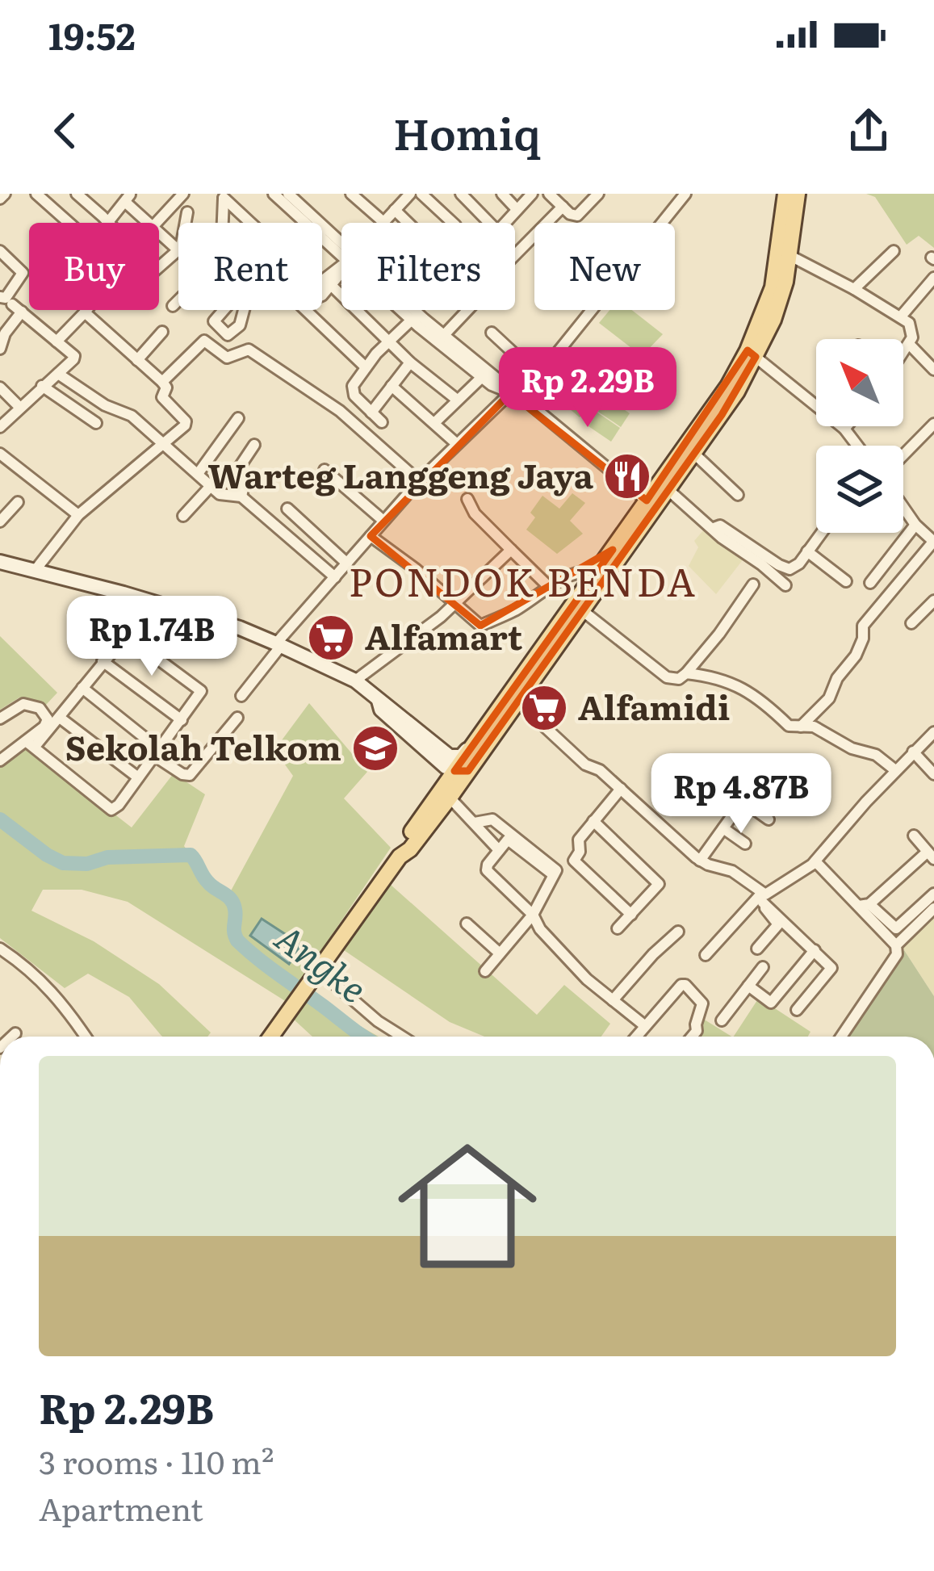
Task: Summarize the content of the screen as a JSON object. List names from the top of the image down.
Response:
{
  "districts": ["PONDOK BENDA"],
  "water": ["Angke"],
  "places": {
    "restaurant": ["Warteg Langgeng Jaya"],
    "supermarket": ["Alfamart", "Alfamidi"],
    "school or university": ["Sekolah Telkom"]
  },
  "north": "top left",
  "page": {
    "status": "19:52",
    "header": "Homiq",
    "chip": [
      "Buy",
      "Rent",
      "Filters",
      "New"
    ],
    "price": ["Rp 2.29B", "Rp 1.74B", "Rp 4.87B"],
    "list": [
      {
        "name": "Rp 2.29B",
        "note": "3 rooms · 110 m² · Apartment"
      }
    ]
  }
}
